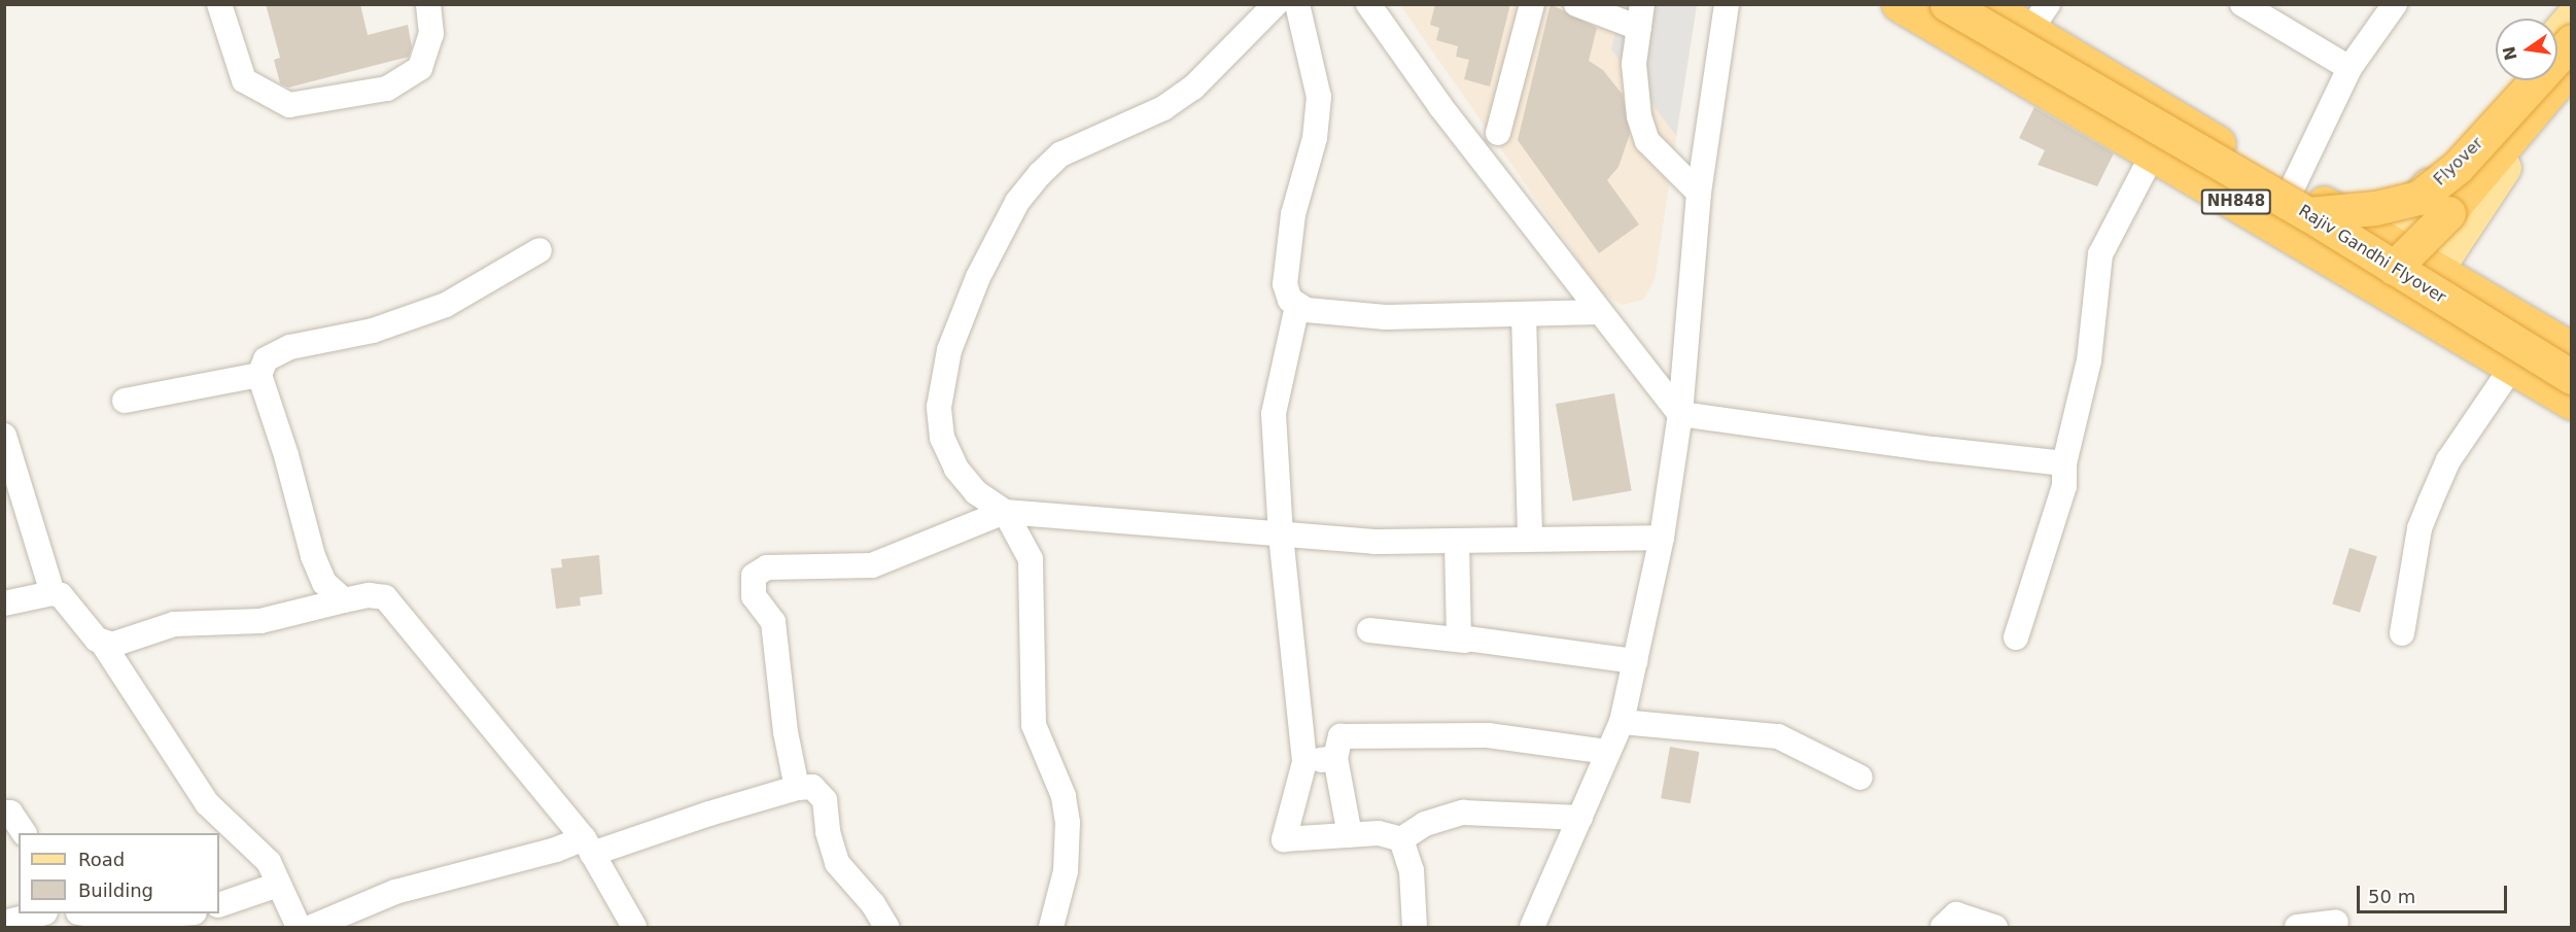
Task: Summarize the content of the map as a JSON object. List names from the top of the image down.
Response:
{
  "streets": {
    "highway": ["Flyover", "NH848", "Rajiv Gandhi Flyover"]
  },
  "crossings": [
    ["Flyover", "NH848"],
    ["Flyover", "Rajiv Gandhi Flyover"],
    ["NH848", "Rajiv Gandhi Flyover"]
  ],
  "legend": ["Road", "Building"],
  "scale_bar": "50 m",
  "north": "left"
}
